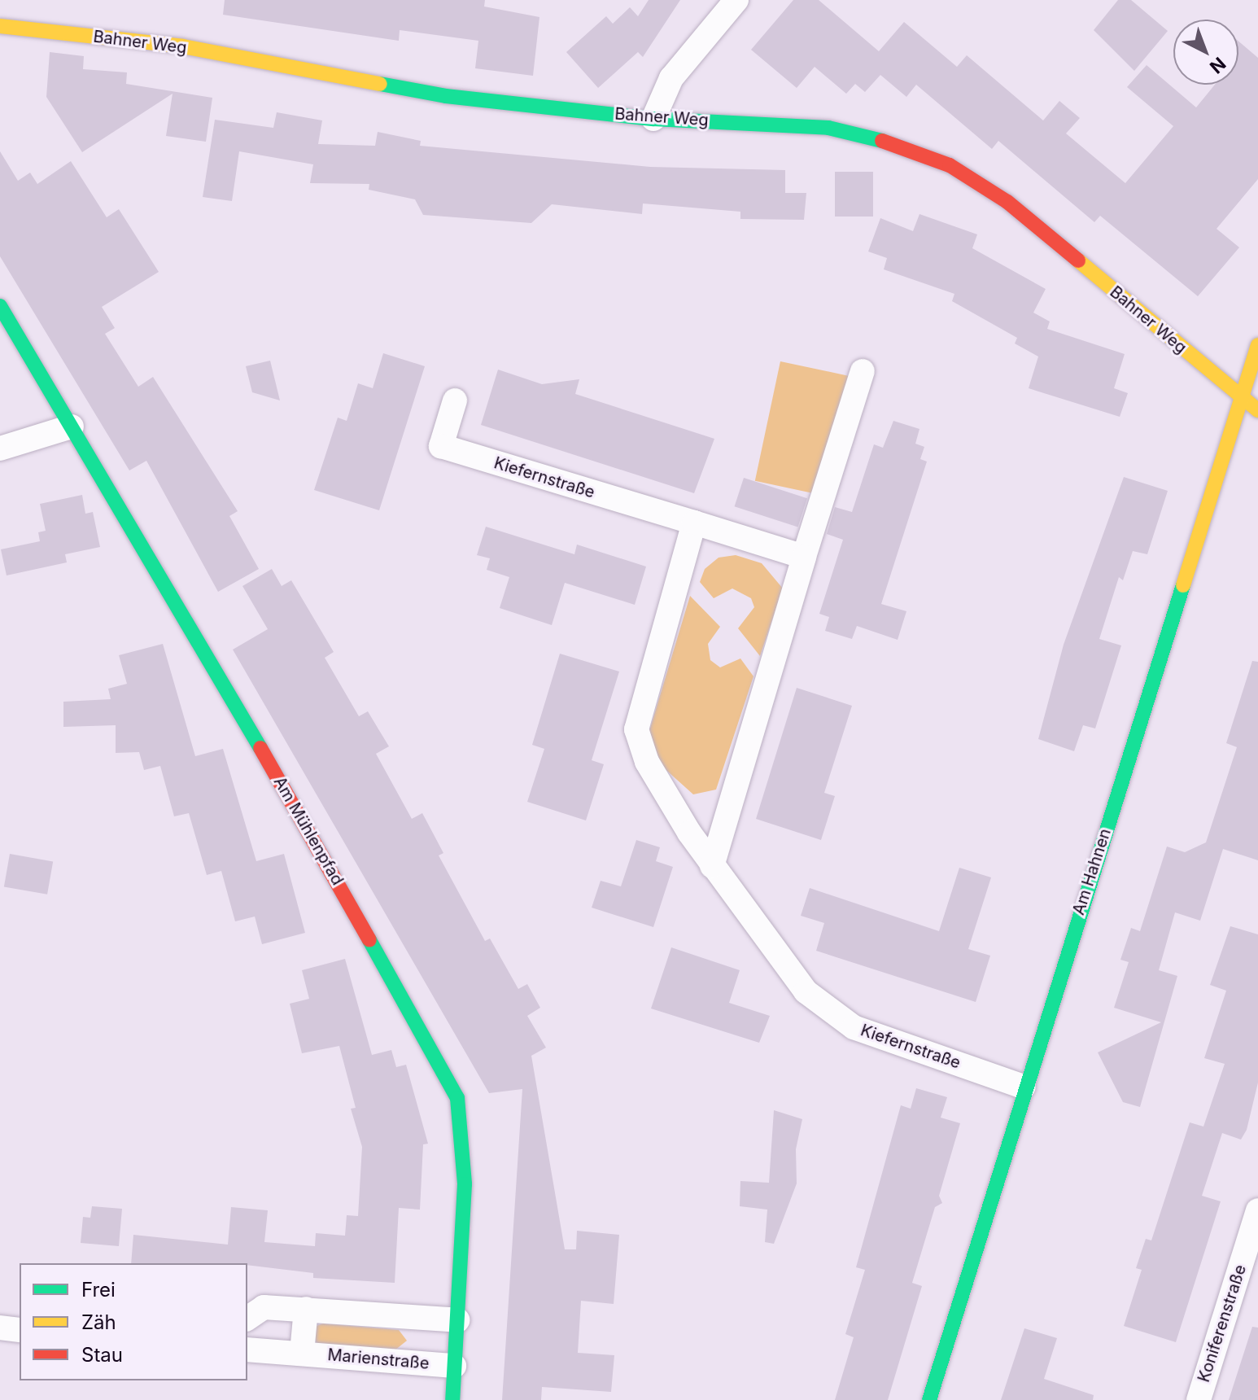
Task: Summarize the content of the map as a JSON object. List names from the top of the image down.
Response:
{
  "streets": {
    "street": [
      "Bahner Weg",
      "Kiefernstraße",
      "Am Mühlenpfad",
      "Am Hahnen",
      "Koniferenstraße",
      "Marienstraße"
    ]
  },
  "crossings": [
    ["Bahner Weg", "Am Hahnen"],
    ["Kiefernstraße", "Am Hahnen"],
    ["Am Mühlenpfad", "Marienstraße"]
  ],
  "legend": ["Frei", "Zäh", "Stau"],
  "north": "bottom right"
}
